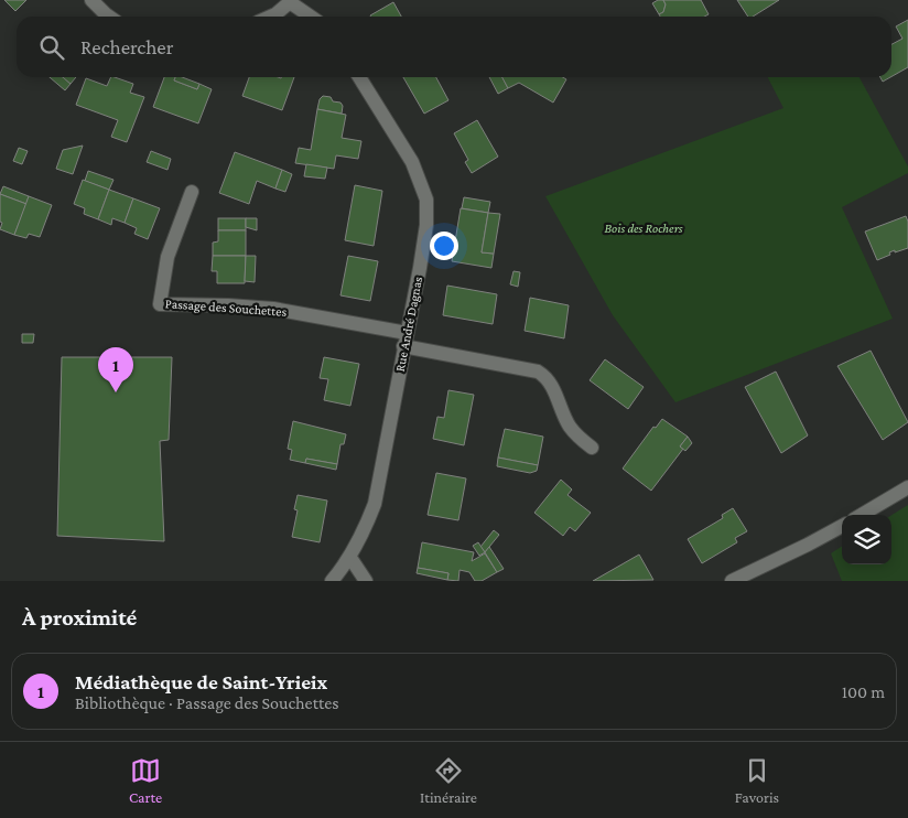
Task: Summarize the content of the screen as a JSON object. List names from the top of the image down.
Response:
{
  "streets": {
    "street": ["Passage des Souchettes", "Rue André Dagnas"]
  },
  "crossings": [
    ["Passage des Souchettes", "Rue André Dagnas"]
  ],
  "parks": ["Bois des Rochers"],
  "page": {
    "search": "Rechercher",
    "pins": "1",
    "heading": "À proximité",
    "list": [
      {
        "mark": "1",
        "name": "Médiathèque de Saint-Yrieix",
        "note": "Bibliothèque · Passage des Souchettes",
        "value": "100 m"
      }
    ],
    "nav": ["Carte", "Itinéraire", "Favoris"]
  }
}
